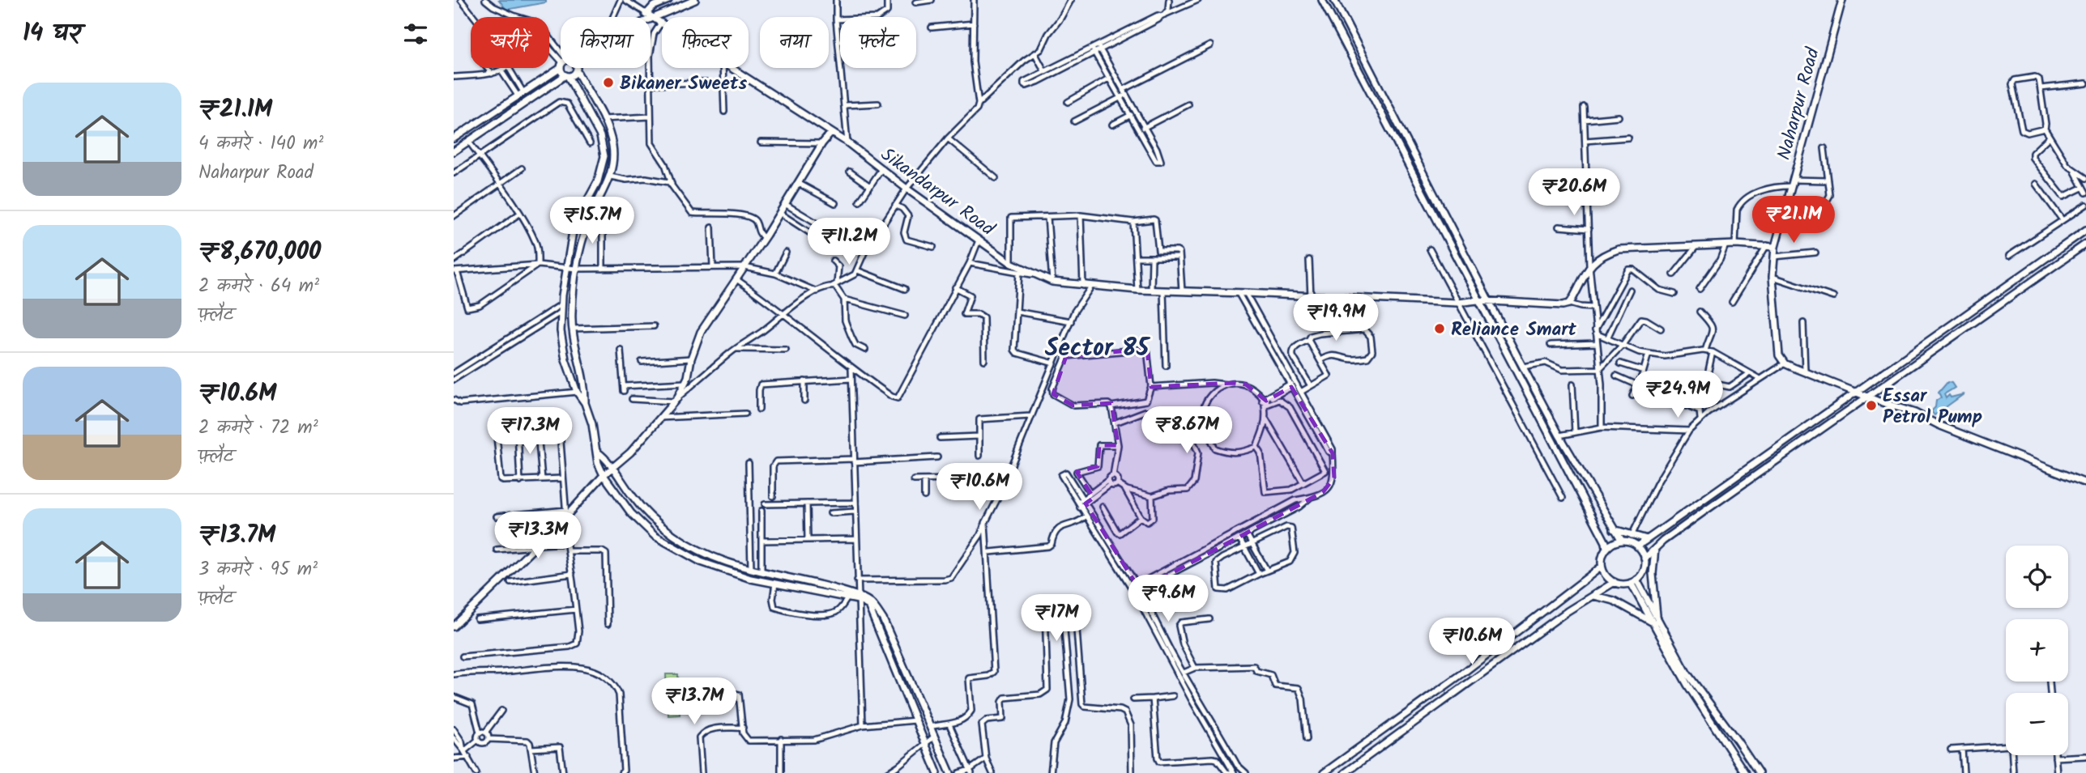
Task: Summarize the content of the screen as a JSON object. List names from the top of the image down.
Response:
{
  "streets": {
    "street": ["Naharpur Road", "Sikandarpur Road"]
  },
  "districts": ["Sector 85"],
  "places": ["Bikaner Sweets", "Reliance Smart", "Essar Petrol Pump"],
  "page": {
    "heading": "14 घर",
    "chip": [
      "खरीदें",
      "किराया",
      "फ़िल्टर",
      "नया",
      "फ़्लैट"
    ],
    "list": [
      {
        "name": "₹21.1M",
        "note": "4 कमरे · 140 m² · Naharpur Road"
      },
      {
        "name": "₹8,670,000",
        "note": "2 कमरे · 64 m² · फ़्लैट"
      },
      {
        "name": "₹10.6M",
        "note": "2 कमरे · 72 m² · फ़्लैट"
      },
      {
        "name": "₹13.7M",
        "note": "3 कमरे · 95 m² · फ़्लैट"
      }
    ],
    "price": [
      "₹20.6M",
      "₹21.1M",
      "₹15.7M",
      "₹11.2M",
      "₹19.9M",
      "₹24.9M",
      "₹8.67M",
      "₹17.3M",
      "₹10.6M",
      "₹13.3M",
      "₹9.6M",
      "₹17M",
      "₹10.6M",
      "₹13.7M"
    ],
    "map_buttons": ["+", "−"]
  }
}
